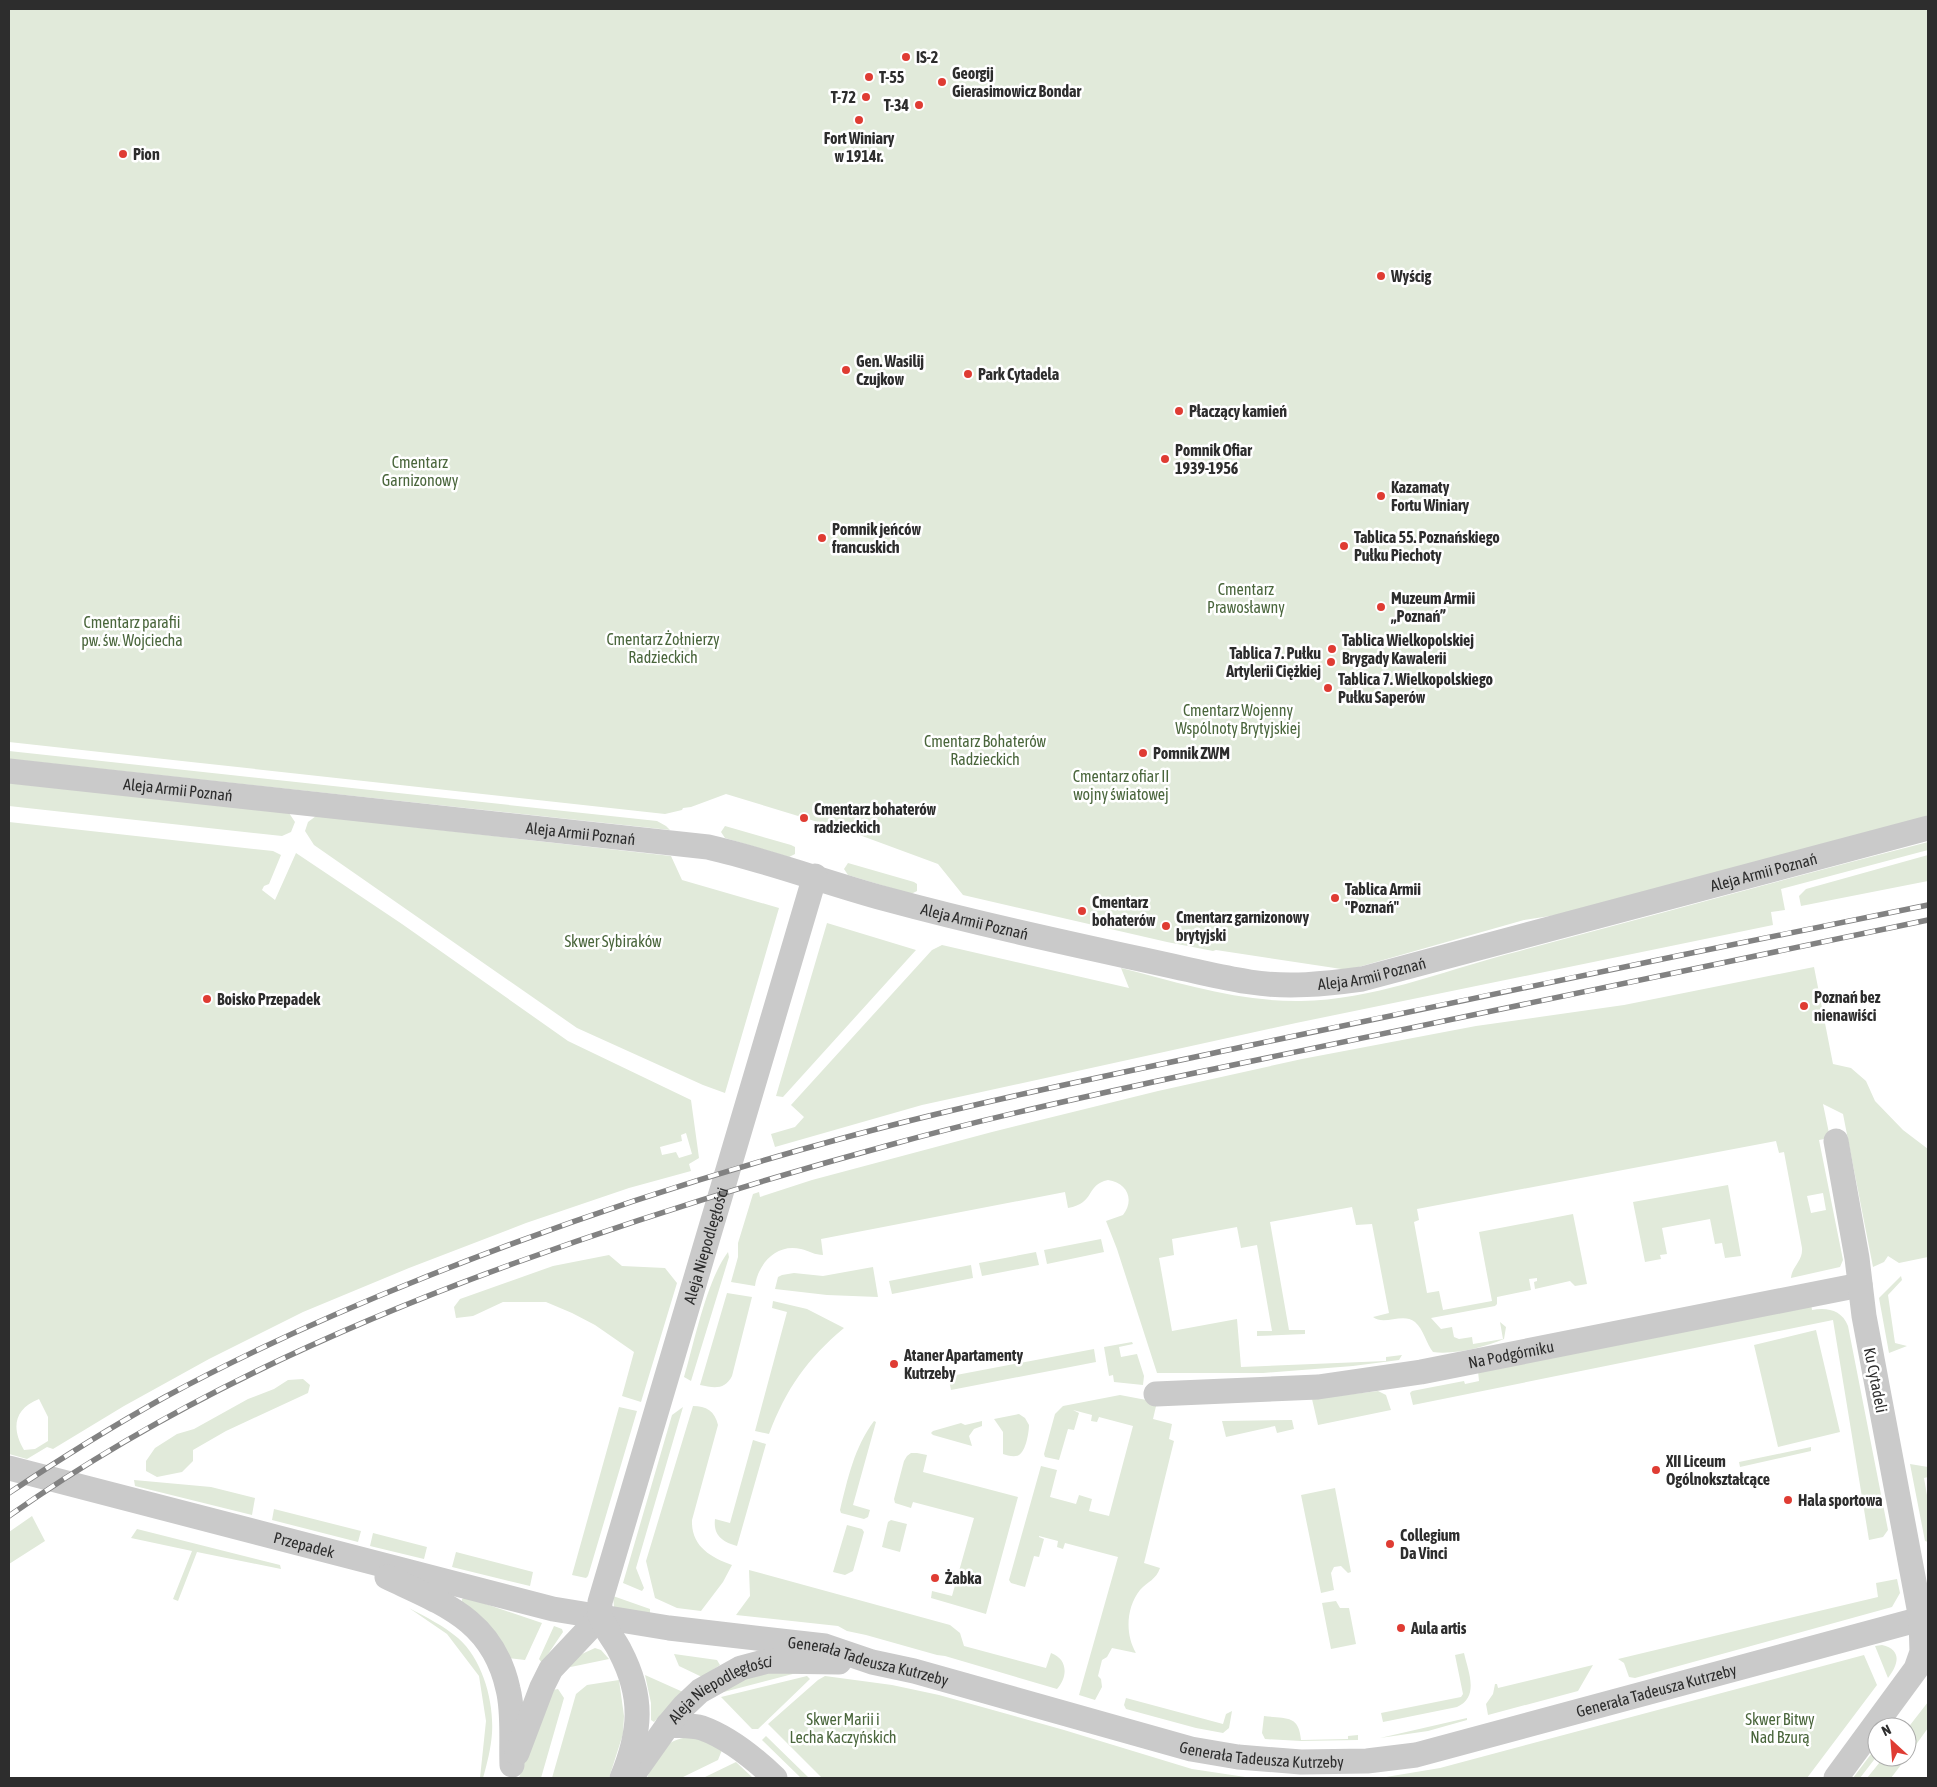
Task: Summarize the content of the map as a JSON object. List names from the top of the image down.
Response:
{
  "streets": {
    "street": [
      "Aleja Armii Poznań",
      "Aleja Niepodległości",
      "Na Podgórniku",
      "Ku Cytadeli",
      "Przepadek",
      "Generała Tadeusza Kutrzeby"
    ]
  },
  "crossings": [
    ["Aleja Armii Poznań", "Aleja Niepodległości"],
    ["Aleja Niepodległości", "Przepadek"],
    ["Aleja Niepodległości", "Generała Tadeusza Kutrzeby"],
    ["Na Podgórniku", "Ku Cytadeli"],
    ["Ku Cytadeli", "Generała Tadeusza Kutrzeby"],
    ["Przepadek", "Generała Tadeusza Kutrzeby"]
  ],
  "parks": [
    "Cmentarz Garnizonowy",
    "Cmentarz Prawosławny",
    "Cmentarz parafii pw. św. Wojciecha",
    "Cmentarz Żołnierzy Radzieckich",
    "Cmentarz Wojenny Wspólnoty Brytyjskiej",
    "Cmentarz Bohaterów Radzieckich",
    "Cmentarz ofiar II wojny światowej",
    "Skwer Sybiraków",
    "Skwer Marii i Lecha Kaczyńskich",
    "Skwer Bitwy Nad Bzurą"
  ],
  "places": [
    "IS-2",
    "T-55",
    "Georgij Gierasimowicz Bondar",
    "T-72",
    "T-34",
    "Fort Winiary w 1914r.",
    "Pion",
    "Wyścig",
    "Gen. Wasilij Czujkow",
    "Park Cytadela",
    "Płaczący kamień",
    "Pomnik Ofiar 1939-1956",
    "Kazamaty Fortu Winiary",
    "Pomnik jeńców francuskich",
    "Tablica 55. Poznańskiego Pułku Piechoty",
    "Muzeum Armii „Poznań”",
    "Tablica Wielkopolskiej Brygady Kawalerii",
    "Tablica 7. Pułku Artylerii Ciężkiej",
    "Tablica 7. Wielkopolskiego Pułku Saperów",
    "Pomnik ZWM",
    "Cmentarz bohaterów radzieckich",
    "Tablica Armii \"Poznań\"",
    "Cmentarz bohaterów",
    "Cmentarz garnizonowy brytyjski",
    "Boisko Przepadek",
    "Poznań bez nienawiści",
    "Ataner Apartamenty Kutrzeby",
    "XII Liceum Ogólnokształcące",
    "Hala sportowa",
    "Collegium Da Vinci",
    "Żabka",
    "Aula artis"
  ],
  "north": "top left"
}
